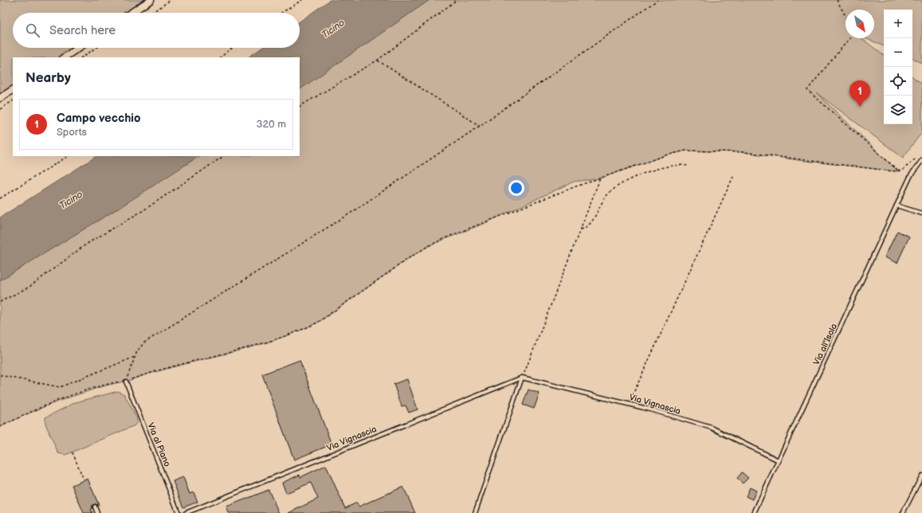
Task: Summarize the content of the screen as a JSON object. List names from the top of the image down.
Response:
{
  "streets": {
    "lane": ["Via all'Isola", "Via Vignascia", "Via al Piano"]
  },
  "crossings": [
    ["Via all'Isola", "Via Vignascia"]
  ],
  "water": ["Ticino"],
  "north": "bottom right",
  "page": {
    "map_buttons": ["+", "−"],
    "search": "Search here",
    "heading": "Nearby",
    "pins": "1",
    "list": [
      {
        "mark": "1",
        "name": "Campo vecchio",
        "note": "Sports",
        "value": "320 m"
      }
    ]
  }
}
